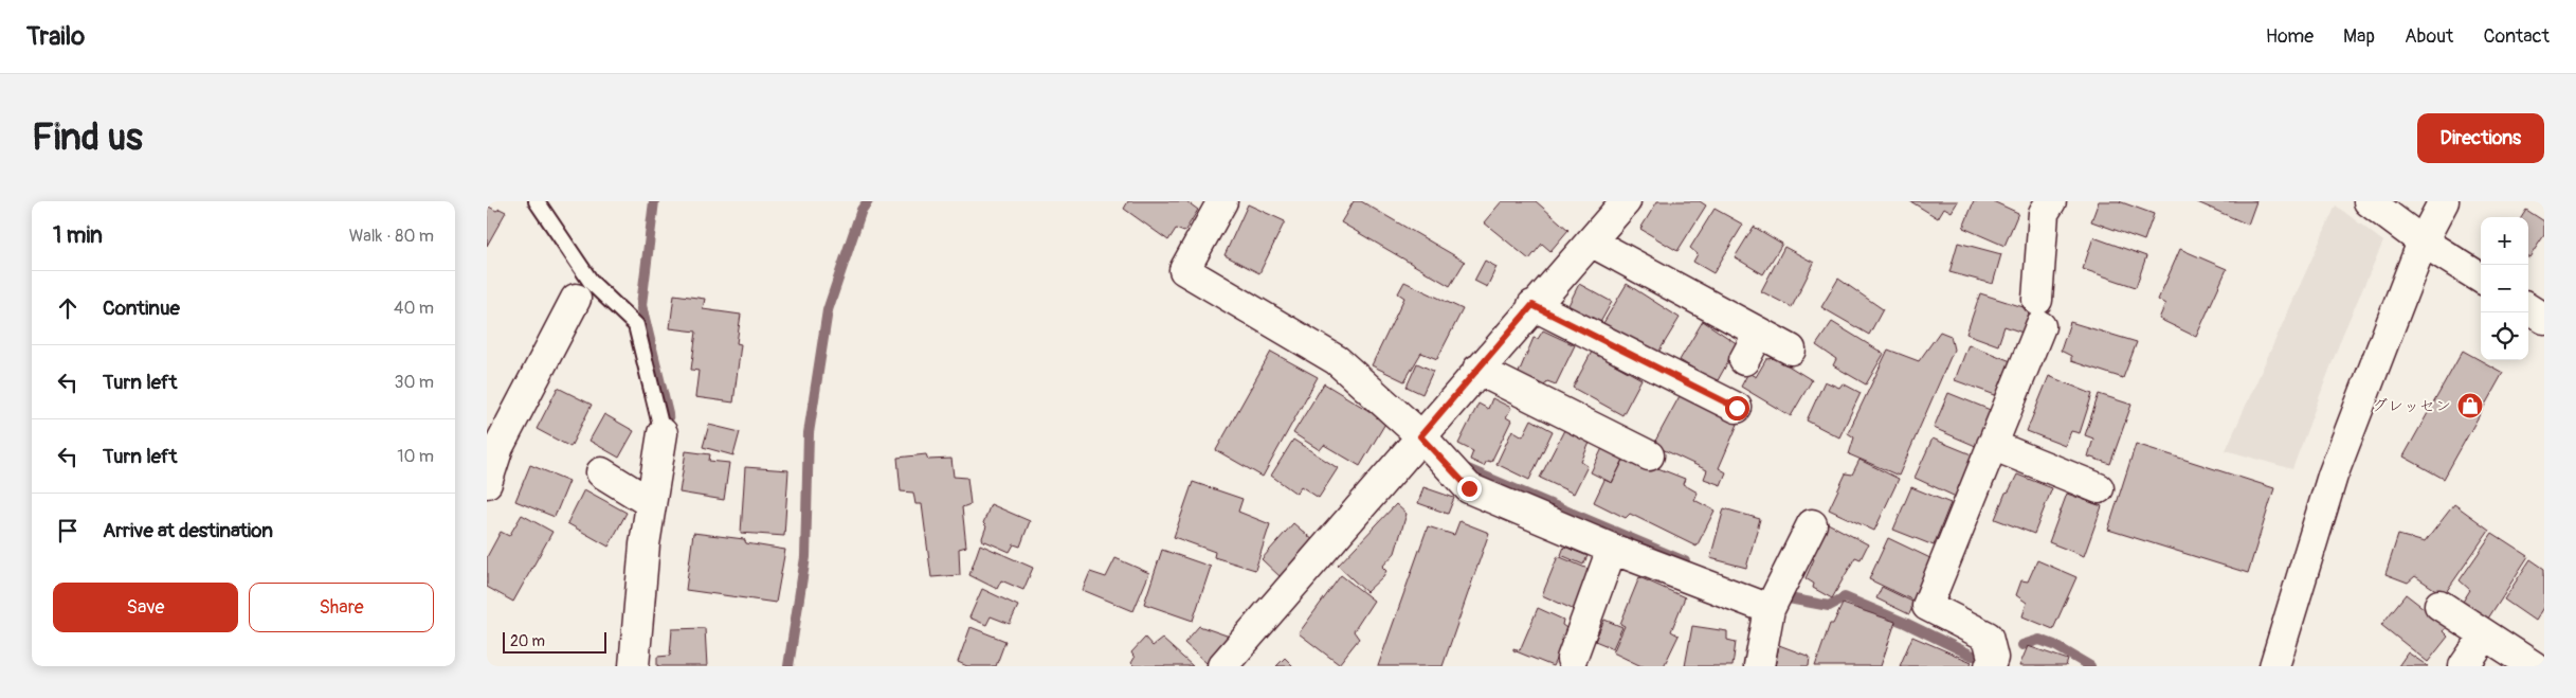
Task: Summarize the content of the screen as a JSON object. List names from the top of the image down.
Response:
{
  "places": {
    "shop": ["グレッセン"]
  },
  "scale_bar": "20 m",
  "page": {
    "header": "Trailo",
    "nav": [
      "Home",
      "Map",
      "About",
      "Contact"
    ],
    "buttons": [
      "Directions",
      ["Save", "Share"]
    ],
    "title": "Find us",
    "heading": ["1 min", "Walk · 80 m"],
    "map_buttons": ["+", "−"],
    "list": [
      ["Continue", "40 m"],
      ["Turn left", "30 m"],
      ["Turn left", "10 m"],
      "Arrive at destination"
    ],
    "scale": "20 m"
  }
}
